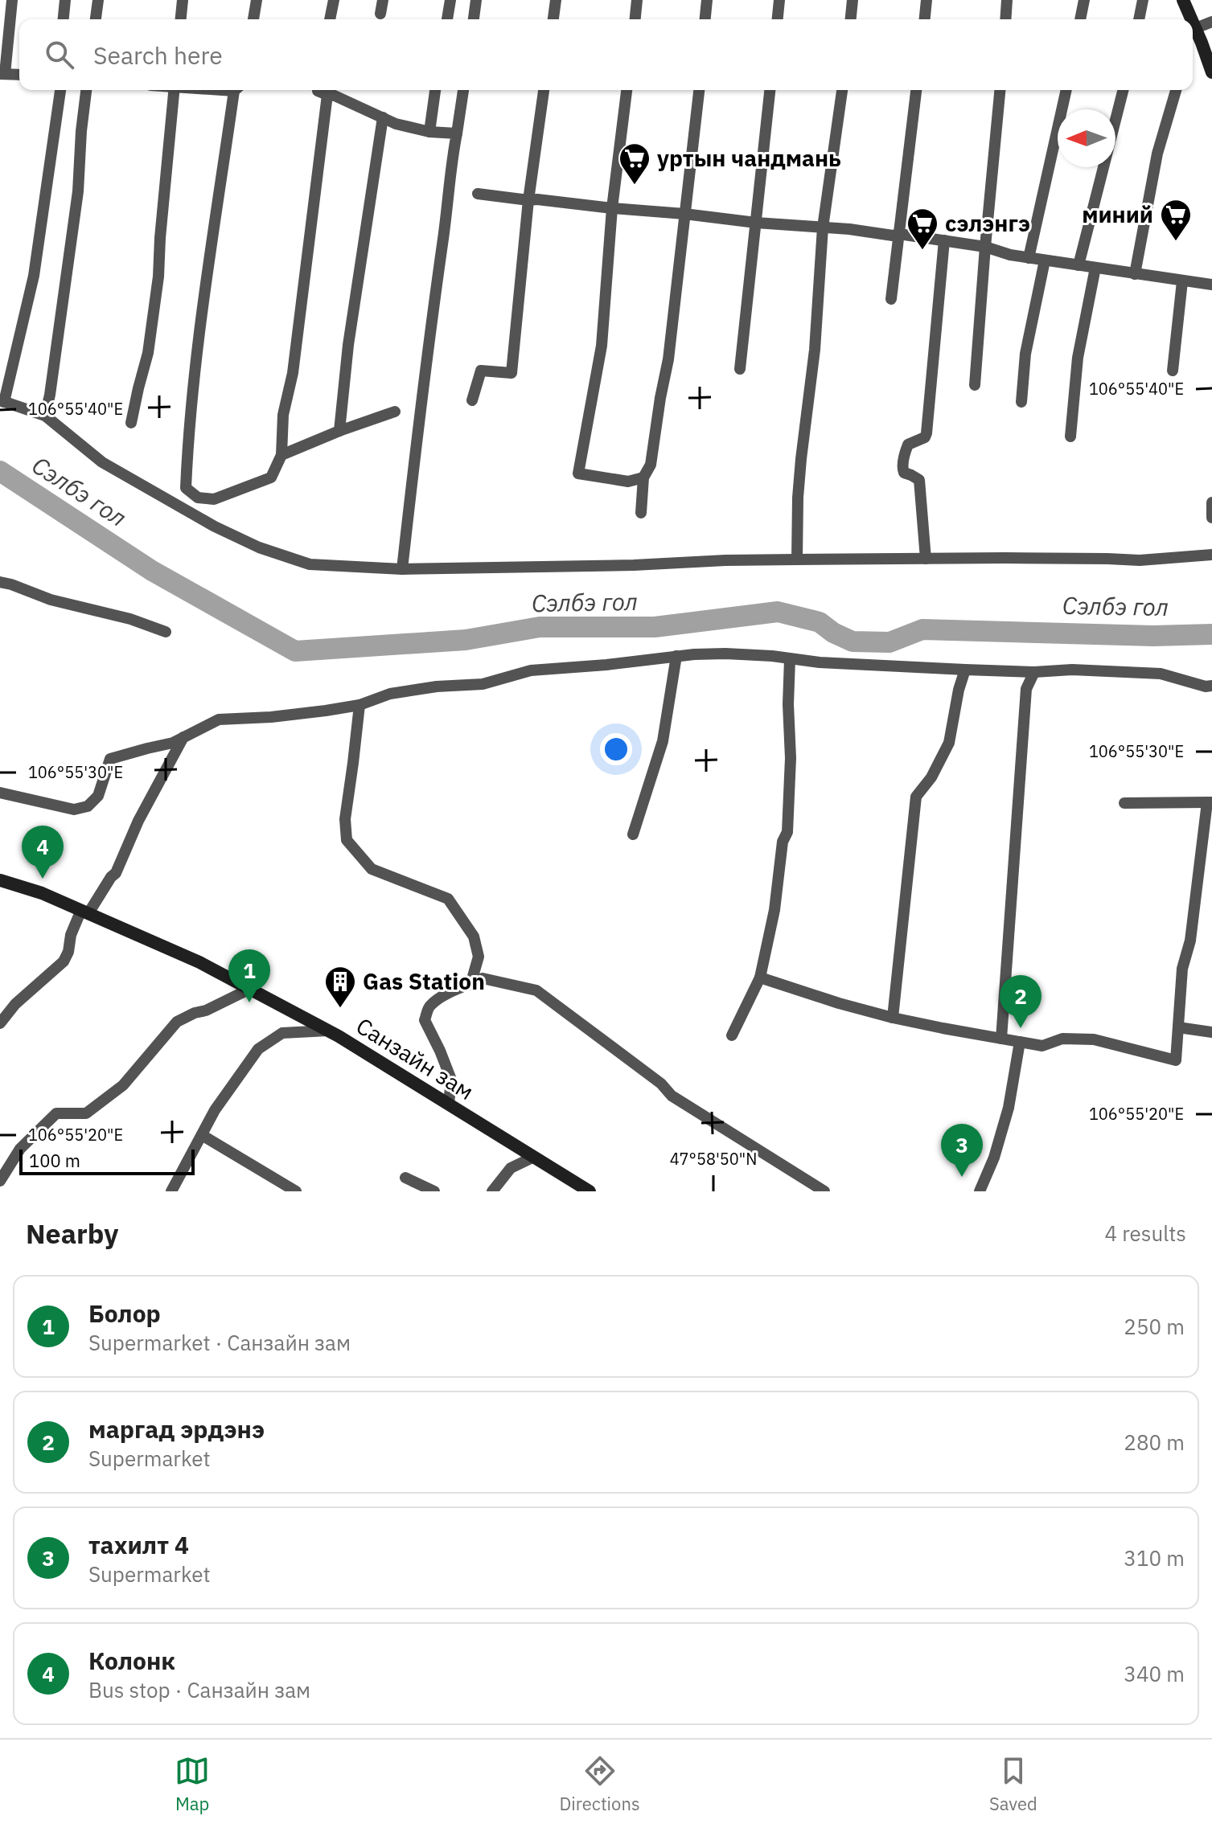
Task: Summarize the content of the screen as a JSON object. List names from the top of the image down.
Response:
{
  "streets": {
    "main road": ["Санзайн зам"]
  },
  "water": ["Сэлбэ гол"],
  "places": {
    "supermarket": ["уртын чандмань", "миний", "сэлэнгэ"],
    "building": ["Gas Station"]
  },
  "scale_bar": "100 m",
  "north": "left",
  "page": {
    "search": "Search here",
    "pins": [
      "4",
      "1",
      "2",
      "3"
    ],
    "scale": "100 m",
    "heading": ["Nearby", "4 results"],
    "list": [
      {
        "mark": "1",
        "name": "Болор",
        "note": "Supermarket · Санзайн зам",
        "value": "250 m"
      },
      {
        "mark": "2",
        "name": "маргад эрдэнэ",
        "note": "Supermarket",
        "value": "280 m"
      },
      {
        "mark": "3",
        "name": "тахилт 4",
        "note": "Supermarket",
        "value": "310 m"
      },
      {
        "mark": "4",
        "name": "Колонк",
        "note": "Bus stop · Санзайн зам",
        "value": "340 m"
      }
    ],
    "nav": ["Map", "Directions", "Saved"]
  },
  "coordinates": [
    "106°55'40\"E",
    "106°55'30\"E",
    "106°55'20\"E",
    "47°58'50\"N"
  ]
}
